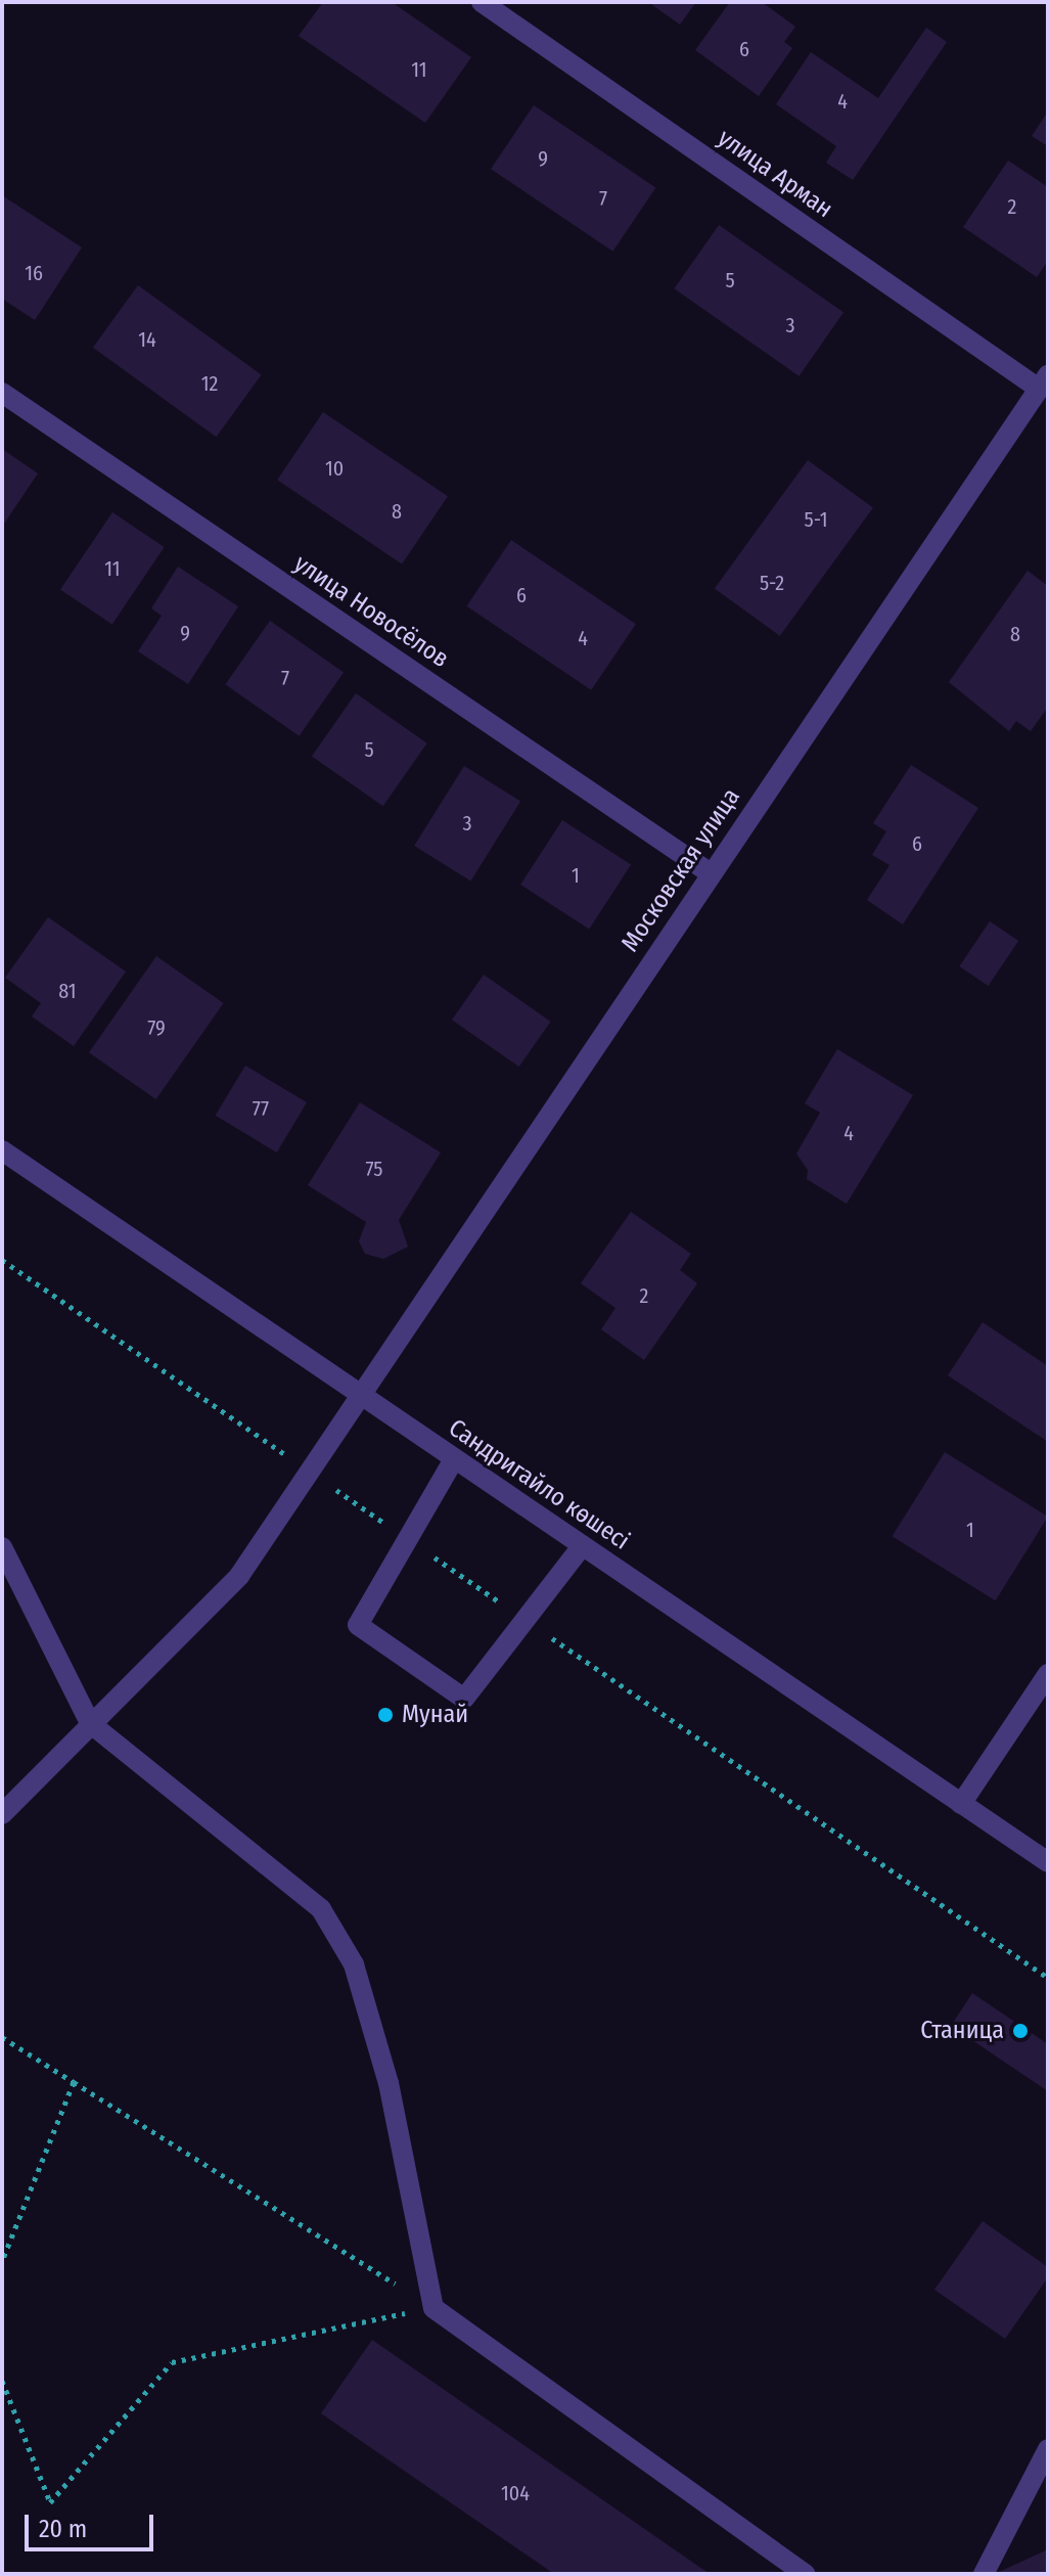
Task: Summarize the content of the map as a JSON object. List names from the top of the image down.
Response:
{
  "streets": {
    "street": [
      "улица Арман",
      "улица Новосёлов",
      "Московская улица",
      "Сандригайло көшесі"
    ]
  },
  "crossings": [
    ["улица Арман", "Московская улица"],
    ["улица Новосёлов", "Московская улица"],
    ["Московская улица", "Сандригайло көшесі"]
  ],
  "places": ["Мунай", "Станица"],
  "house_numbers": [
    "6",
    "11",
    "4",
    "9",
    "7",
    "2",
    "16",
    "5",
    "3",
    "14",
    "12",
    "10",
    "8",
    "5-1",
    "11",
    "5-2",
    "6",
    "9",
    "8",
    "4",
    "7",
    "5",
    "3",
    "6",
    "1",
    "81",
    "79",
    "77",
    "4",
    "75",
    "2",
    "1",
    "104"
  ],
  "scale_bar": "20 m"
}
